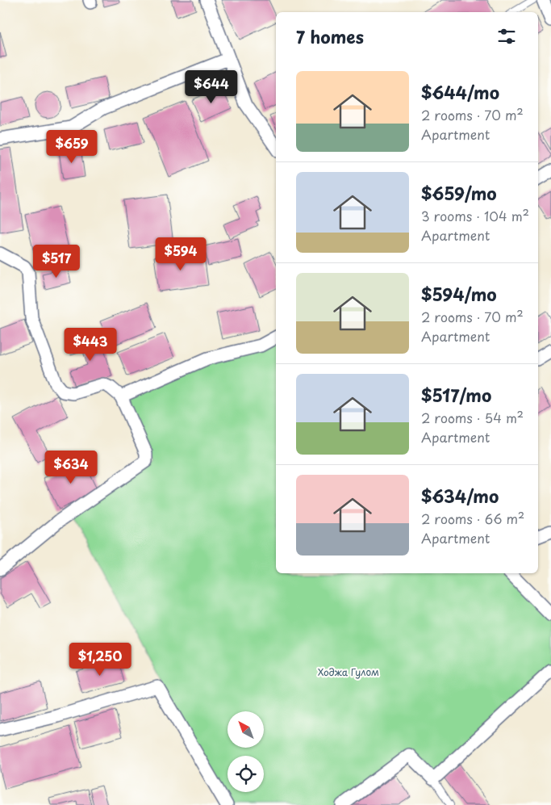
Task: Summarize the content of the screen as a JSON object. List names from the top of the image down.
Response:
{
  "parks": ["Ходжа Гулом"],
  "north": "top left",
  "page": {
    "heading": "7 homes",
    "list": [
      {
        "name": "$644/mo",
        "note": "2 rooms · 70 m² · Apartment"
      },
      {
        "name": "$659/mo",
        "note": "3 rooms · 104 m² · Apartment"
      },
      {
        "name": "$594/mo",
        "note": "2 rooms · 70 m² · Apartment"
      },
      {
        "name": "$517/mo",
        "note": "2 rooms · 54 m² · Apartment"
      },
      {
        "name": "$634/mo",
        "note": "2 rooms · 66 m² · Apartment"
      }
    ],
    "price": [
      "$644",
      "$659",
      "$594",
      "$517",
      "$443",
      "$634",
      "$1,250"
    ]
  }
}
